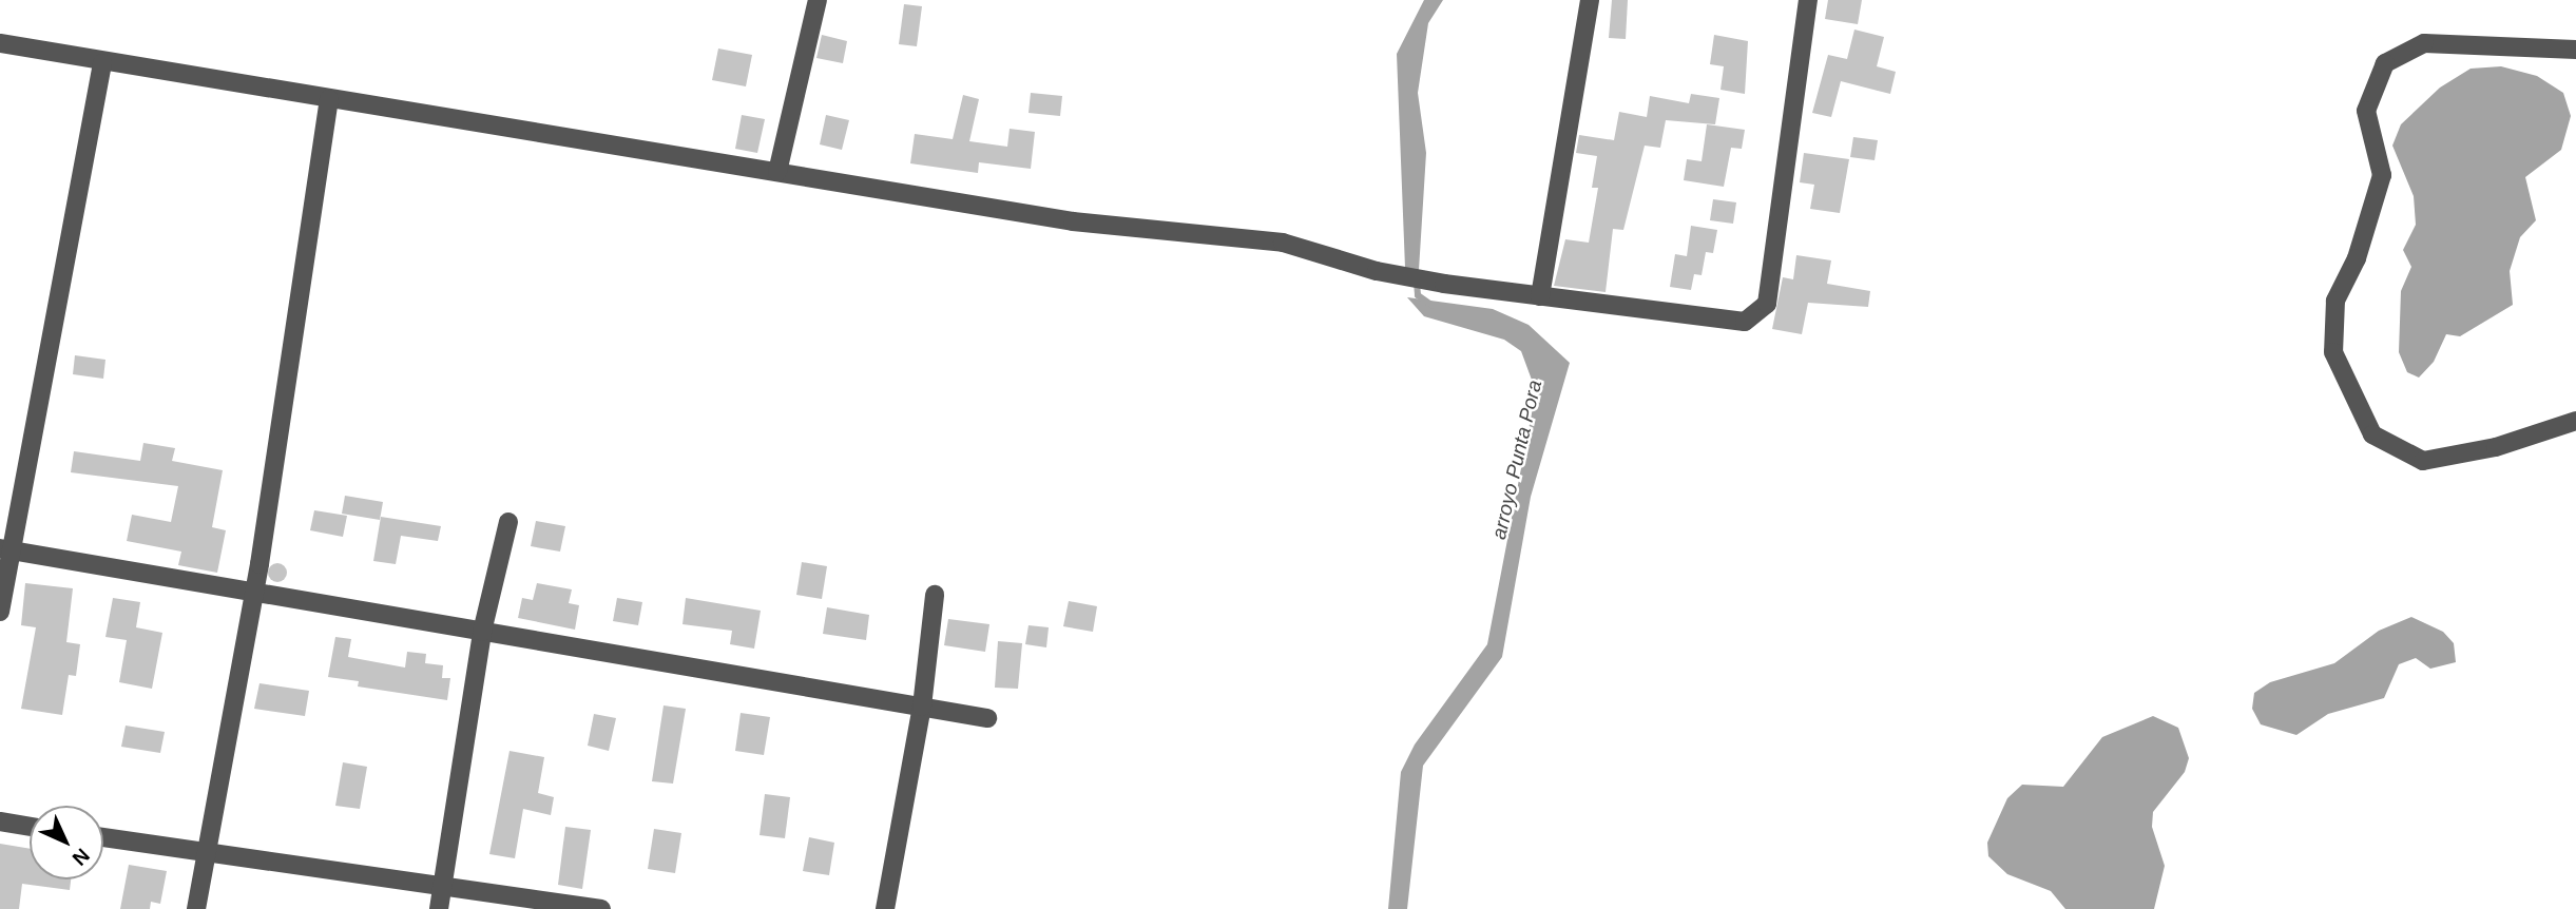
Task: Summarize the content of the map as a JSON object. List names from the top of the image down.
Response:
{
  "water": ["arroyo Punta Pora"],
  "north": "bottom right"
}
